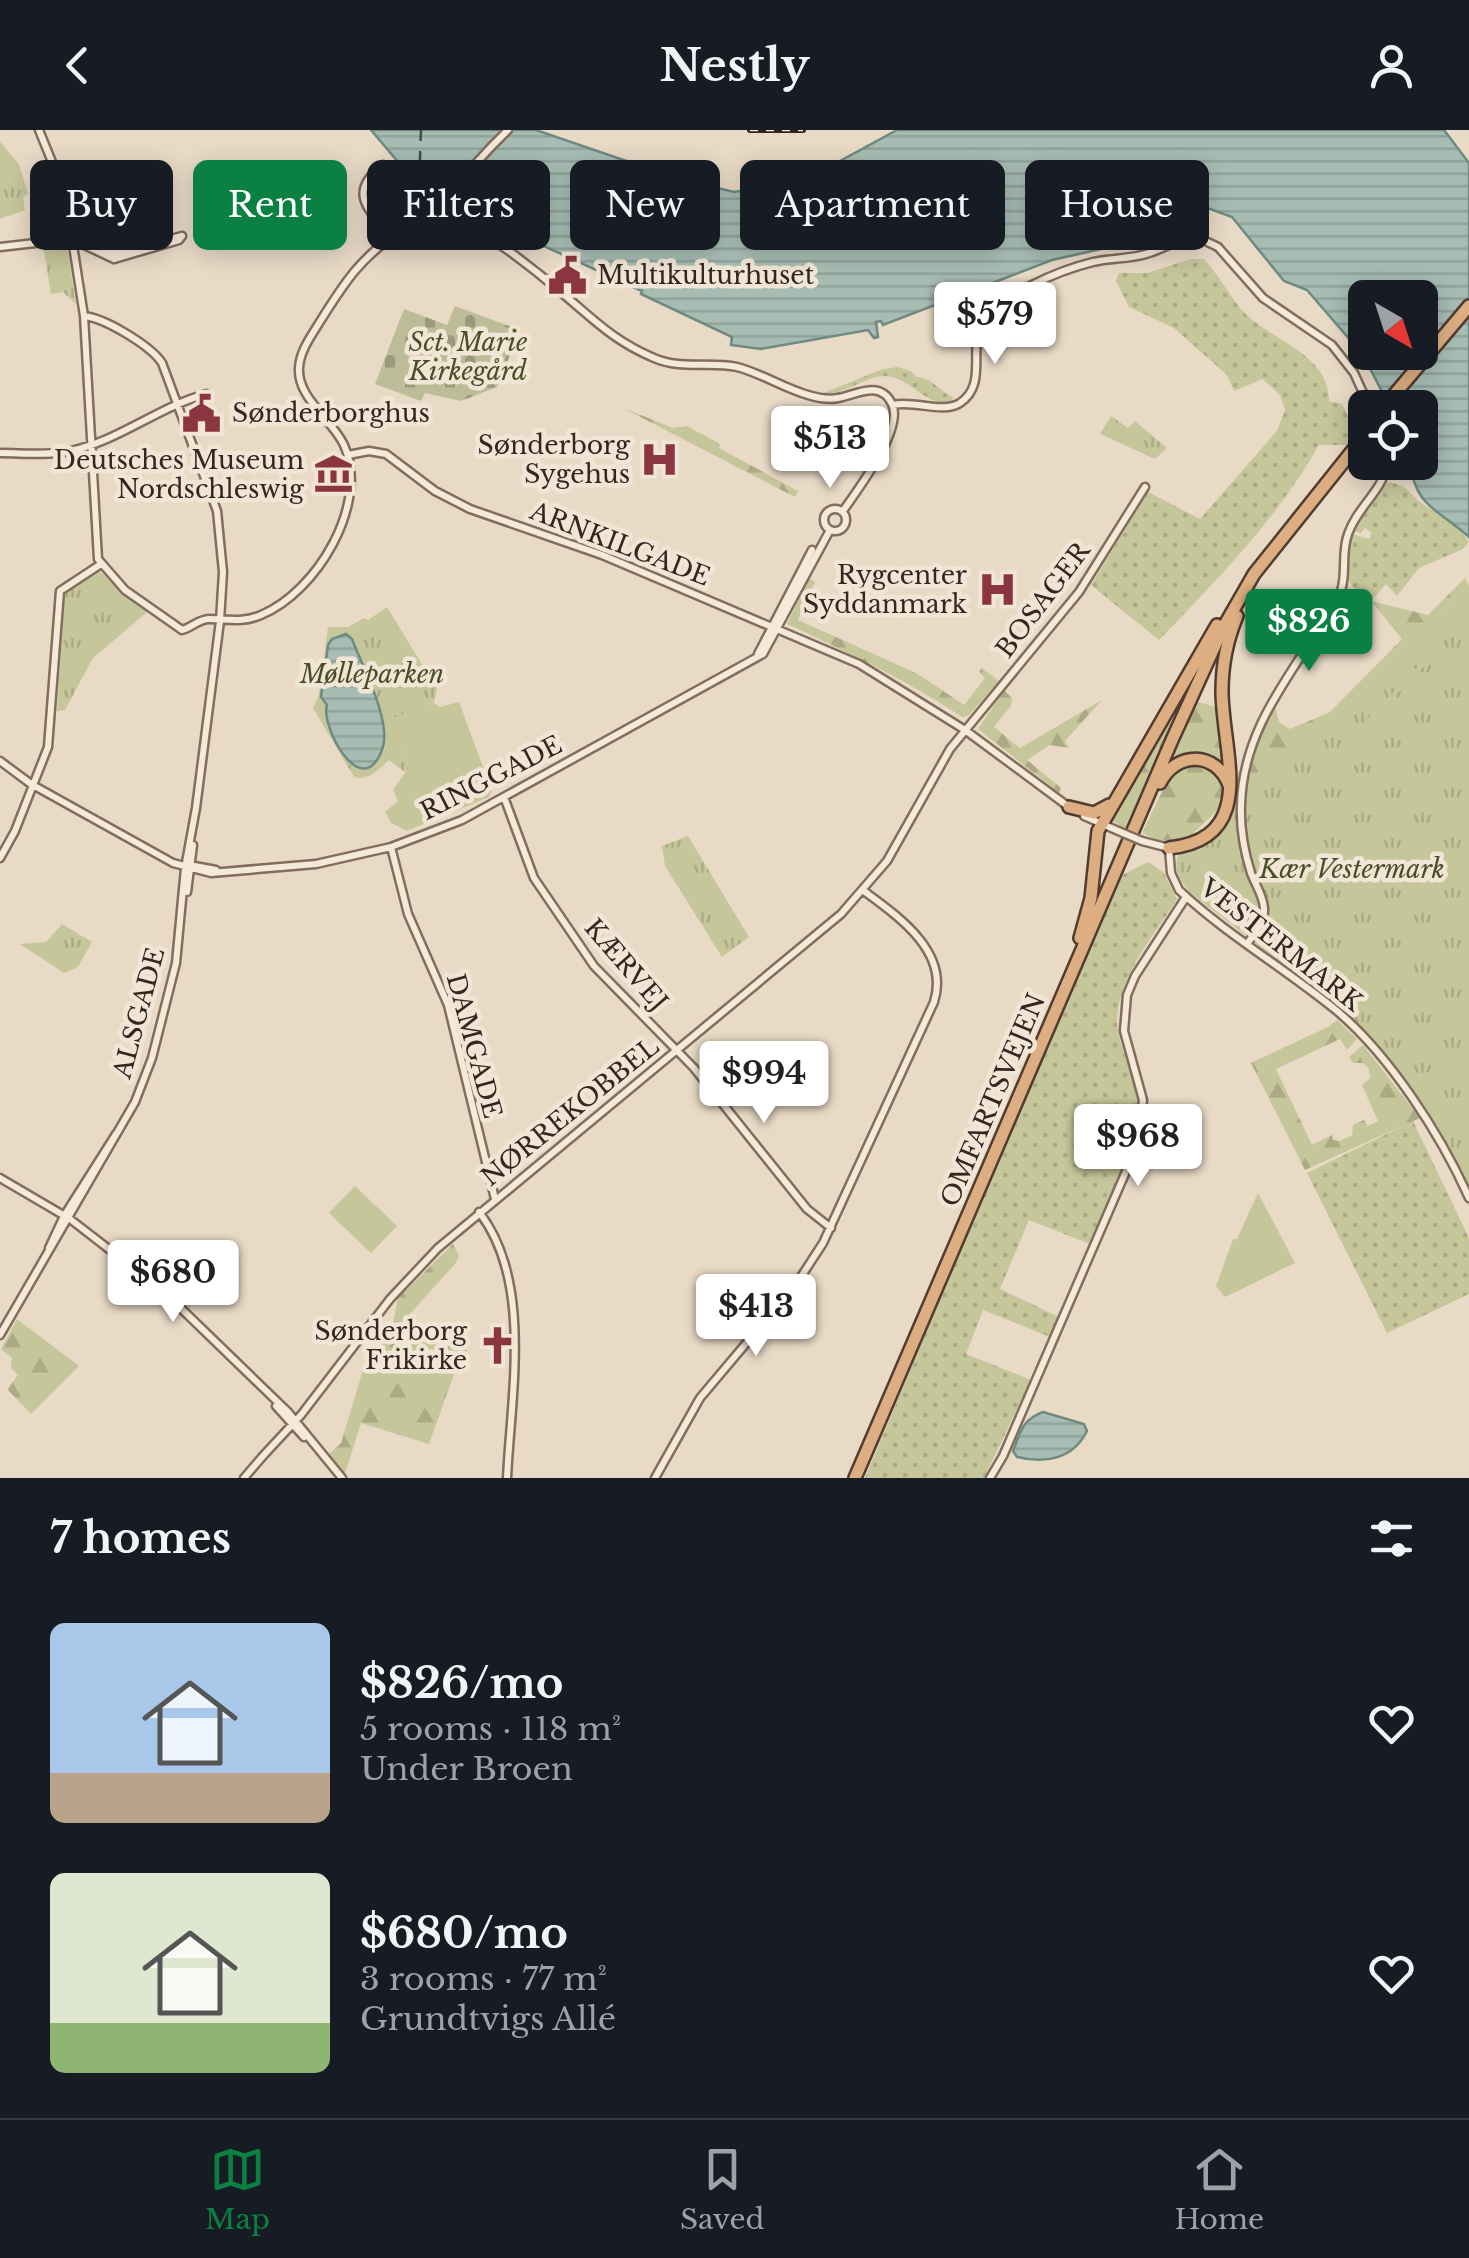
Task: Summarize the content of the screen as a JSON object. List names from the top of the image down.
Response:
{
  "streets": {
    "highway": ["OMFARTSVEJEN"],
    "street": [
      "ARNKILGADE",
      "BOSAGER",
      "RINGGADE",
      "VESTERMARK",
      "KÆRVEJ",
      "ALSGADE",
      "DAMGADE",
      "NØRREKOBBEL"
    ]
  },
  "crossings": [
    ["ARNKILGADE", "RINGGADE"],
    ["BOSAGER", "NØRREKOBBEL"],
    ["RINGGADE", "KÆRVEJ"],
    ["RINGGADE", "ALSGADE"],
    ["RINGGADE", "DAMGADE"],
    ["KÆRVEJ", "NØRREKOBBEL"],
    ["DAMGADE", "NØRREKOBBEL"]
  ],
  "parks": ["Sct. Marie Kirkegård", "Mølleparken", "Kær Vestermark"],
  "places": {
    "public building": ["Multikulturhuset", "Sønderborghus"],
    "hospital": ["Sønderborg Sygehus", "Rygcenter Syddanmark"],
    "museum": ["Deutsches Museum Nordschleswig"],
    "church": ["Sønderborg Frikirke"]
  },
  "north": "bottom right",
  "page": {
    "header": "Nestly",
    "chip": [
      "Buy",
      "Rent",
      "Filters",
      "New",
      "Apartment",
      "House"
    ],
    "price": [
      "$579",
      "$513",
      "$826",
      "$994",
      "$968",
      "$680",
      "$413"
    ],
    "heading": "7 homes",
    "list": [
      {
        "name": "$826/mo",
        "note": "5 rooms · 118 m² · Under Broen"
      },
      {
        "name": "$680/mo",
        "note": "3 rooms · 77 m² · Grundtvigs Allé"
      }
    ],
    "tabs": ["Map", "Saved", "Home"]
  }
}
